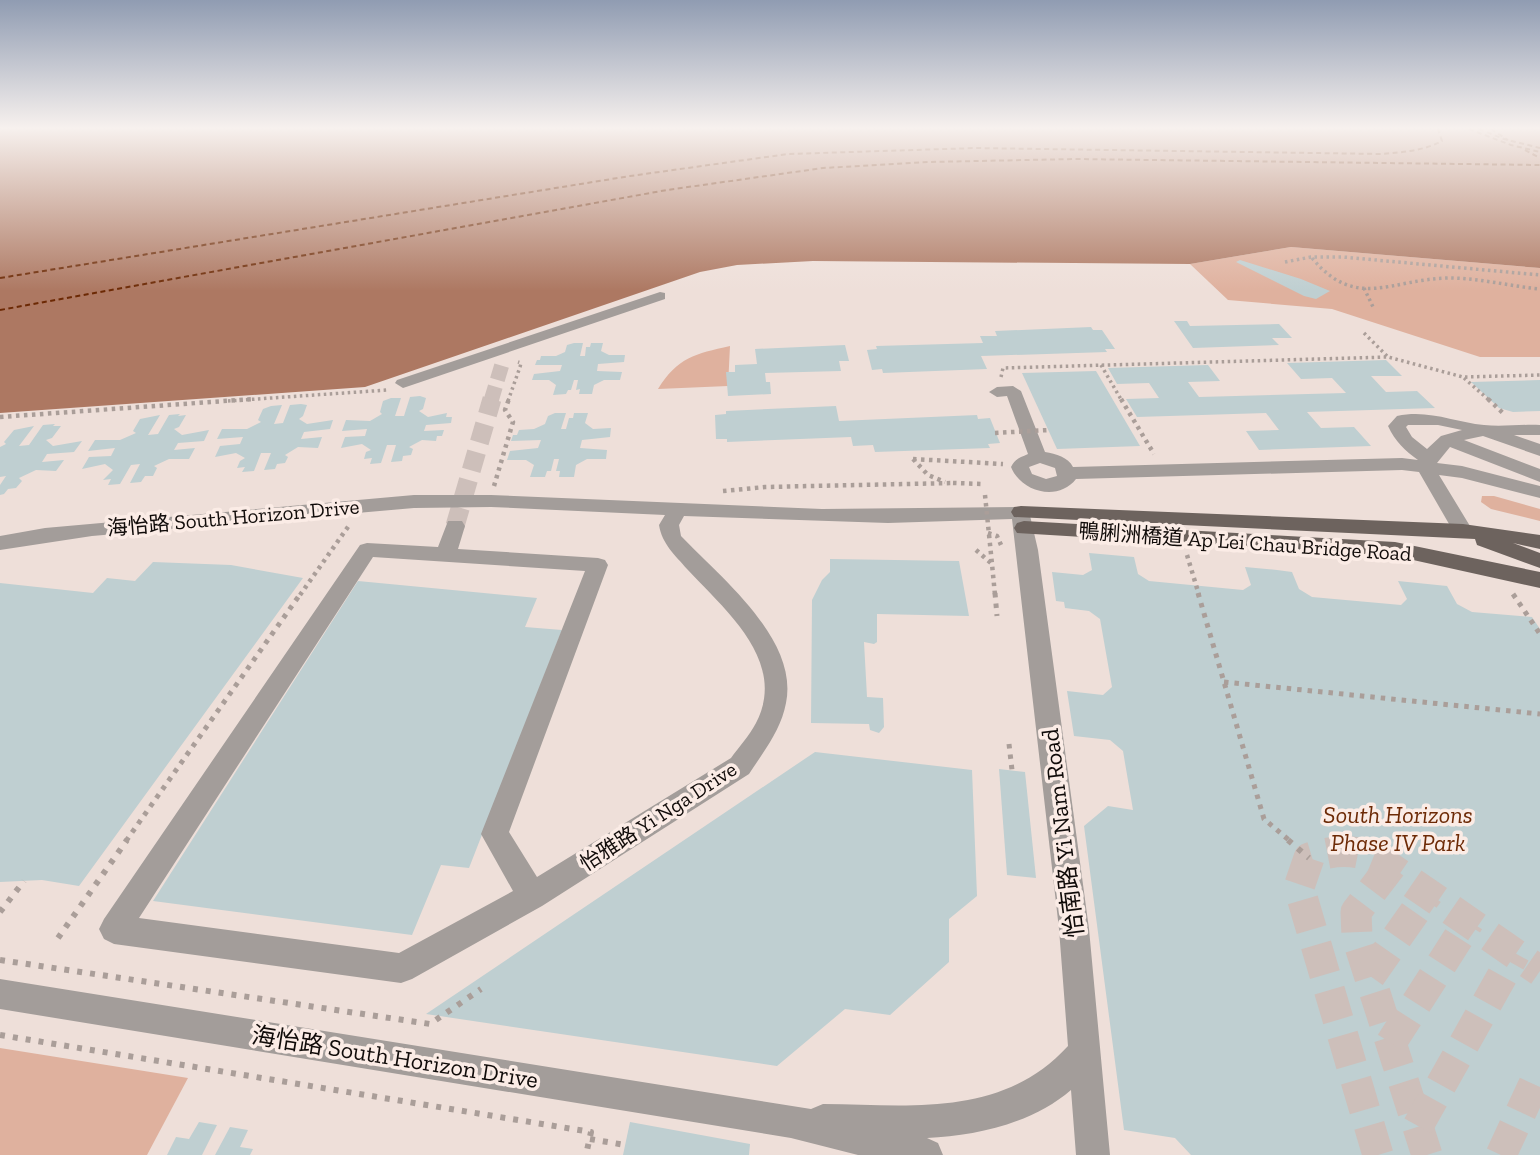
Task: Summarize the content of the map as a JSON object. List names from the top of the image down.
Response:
{
  "streets": {
    "main road": ["鴨脷洲橋道 Ap Lei Chau Bridge Road"],
    "street": ["海怡路 South Horizon Drive", "怡雅路 Yi Nga Drive", "怡南路 Yi Nam Road"]
  },
  "crossings": [
    ["海怡路 South Horizon Drive", "鴨脷洲橋道 Ap Lei Chau Bridge Road"],
    ["海怡路 South Horizon Drive", "怡雅路 Yi Nga Drive"],
    ["鴨脷洲橋道 Ap Lei Chau Bridge Road", "怡雅路 Yi Nga Drive"],
    ["鴨脷洲橋道 Ap Lei Chau Bridge Road", "怡南路 Yi Nam Road"]
  ],
  "parks": ["South Horizons Phase IV Park"]
}
